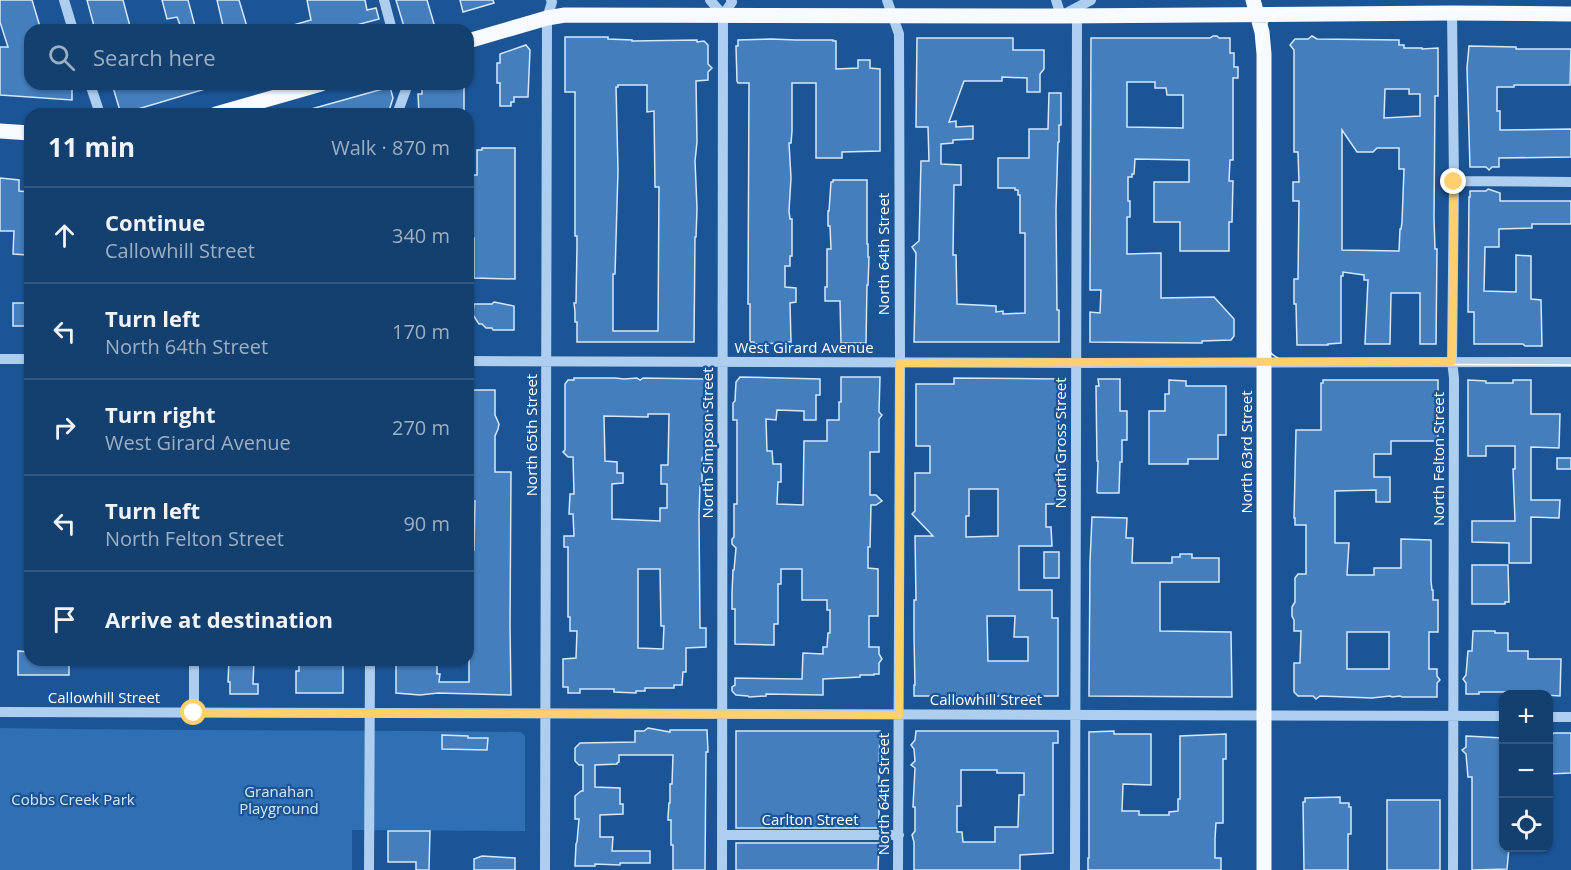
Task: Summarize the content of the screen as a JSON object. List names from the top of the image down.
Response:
{
  "streets": {
    "main road": ["North 63rd Street"],
    "street": [
      "North 64th Street",
      "West Girard Avenue",
      "North 65th Street",
      "North Simpson Street",
      "North Gross Street",
      "North Felton Street",
      "Callowhill Street",
      "Carlton Street"
    ]
  },
  "crossings": [
    ["North 64th Street", "West Girard Avenue"],
    ["North 64th Street", "Callowhill Street"],
    ["North 64th Street", "Carlton Street"],
    ["West Girard Avenue", "North 65th Street"],
    ["West Girard Avenue", "North Simpson Street"],
    ["West Girard Avenue", "North Gross Street"],
    ["West Girard Avenue", "North 63rd Street"],
    ["West Girard Avenue", "North Felton Street"],
    ["North 65th Street", "Callowhill Street"],
    ["North Simpson Street", "Callowhill Street"],
    ["North Simpson Street", "Carlton Street"],
    ["North Gross Street", "Callowhill Street"],
    ["North 63rd Street", "Callowhill Street"],
    ["North Felton Street", "Callowhill Street"]
  ],
  "parks": ["Granahan Playground", "Cobbs Creek Park"],
  "page": {
    "search": "Search here",
    "heading": ["11 min", "Walk · 870 m"],
    "list": [
      ["Continue", "Callowhill Street", "340 m"],
      ["Turn left", "North 64th Street", "170 m"],
      ["Turn right", "West Girard Avenue", "270 m"],
      ["Turn left", "North Felton Street", "90 m"],
      "Arrive at destination"
    ],
    "map_buttons": ["+", "−"]
  }
}
